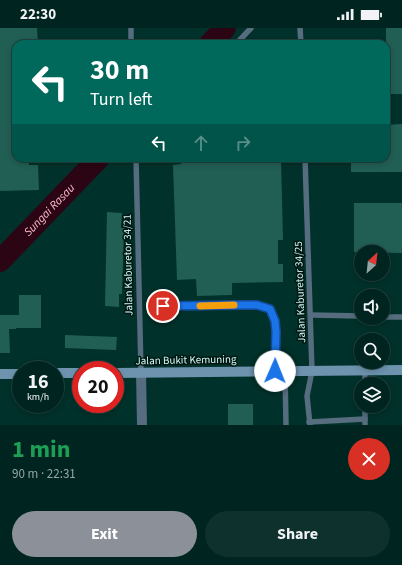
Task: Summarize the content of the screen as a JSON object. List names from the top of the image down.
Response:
{
  "streets": {
    "main road": ["Jalan Bukit Kemuning"],
    "lane": ["Jalan Kaburetor 34/21", "Jalan Kaburetor 34/25"]
  },
  "crossings": [
    ["Jalan Kaburetor 34/21", "Jalan Bukit Kemuning"],
    ["Jalan Kaburetor 34/25", "Jalan Bukit Kemuning"]
  ],
  "water": ["Sungai Rasau"],
  "north": "top right",
  "page": {
    "status": "22:30",
    "turn": ["30 m", "Turn left"],
    "speed": "16 km/h",
    "limit": "20",
    "heading": ["1 min", "90 m · 22:31"],
    "buttons": ["Exit", "Share"]
  }
}
